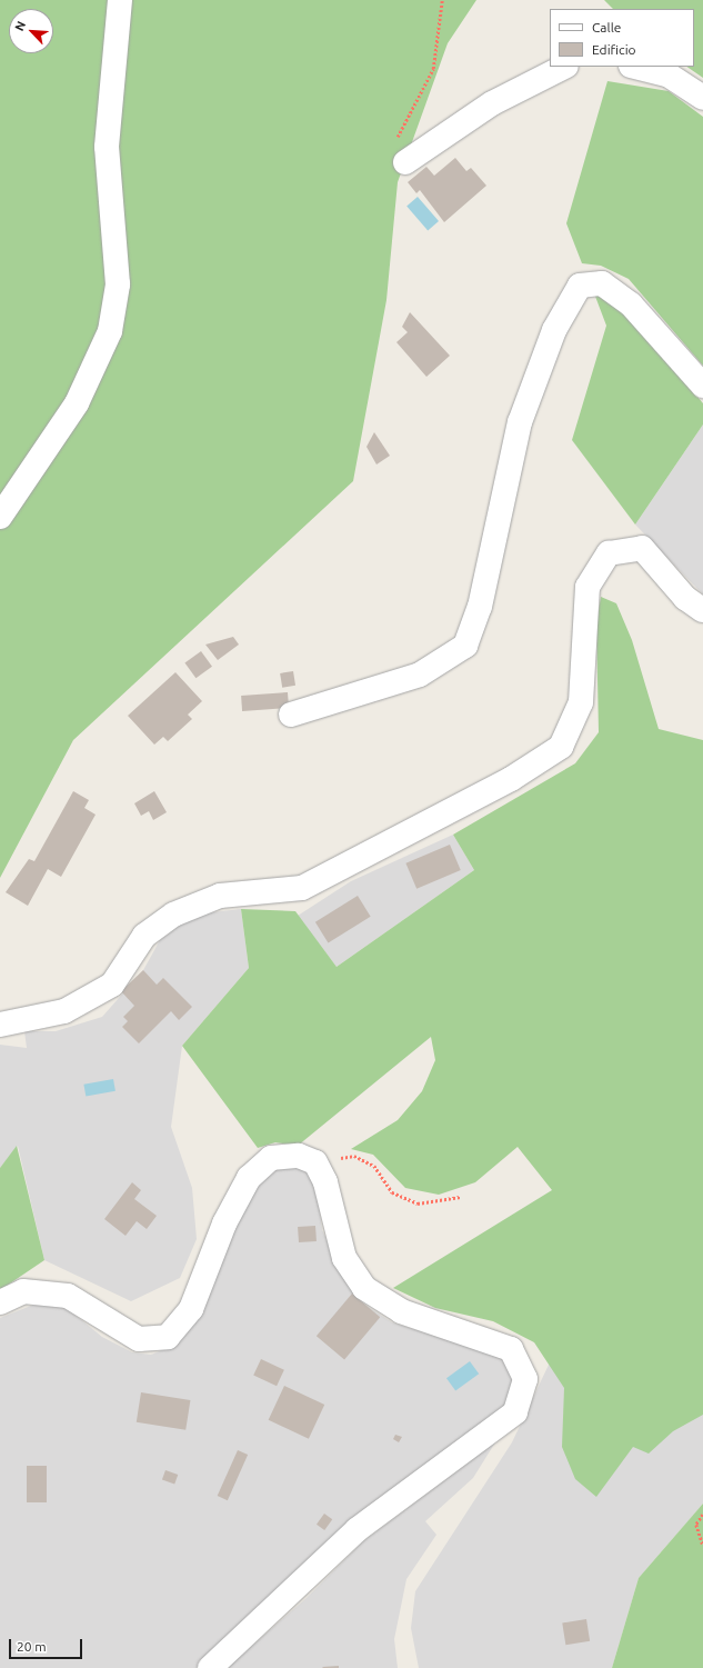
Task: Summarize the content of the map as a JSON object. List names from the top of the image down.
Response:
{
  "legend": ["Calle", "Edificio"],
  "scale_bar": "20 m",
  "north": "top left"
}
